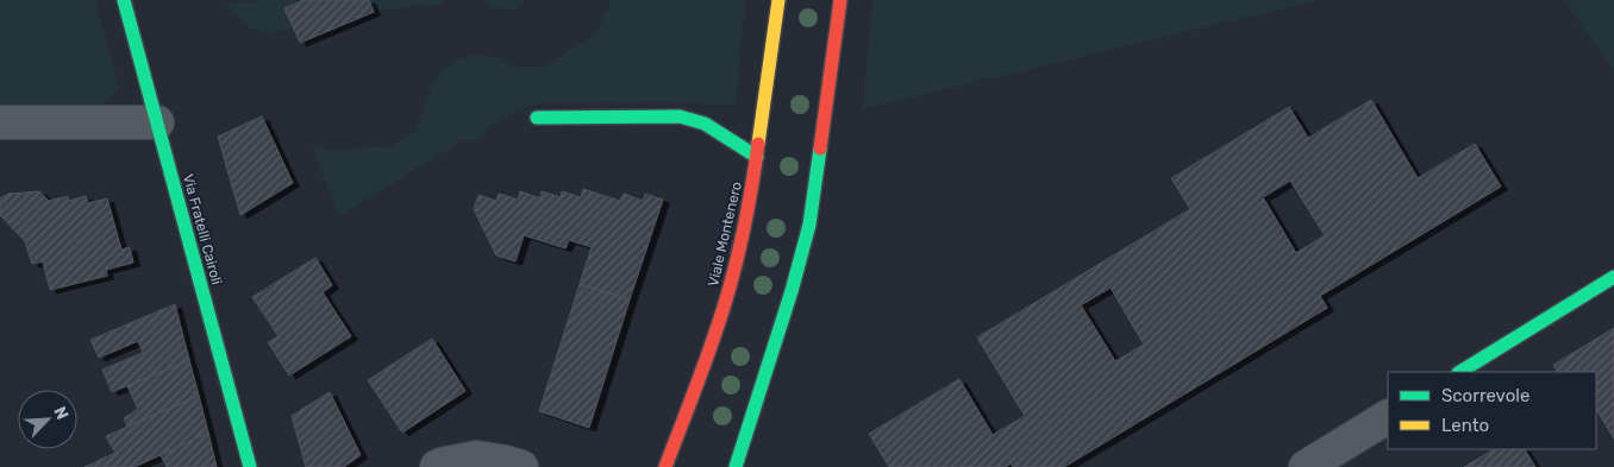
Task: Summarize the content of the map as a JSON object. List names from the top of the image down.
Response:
{
  "streets": {
    "main road": ["Via Fratelli Cairoli", "Viale Montenero"]
  },
  "legend": ["Scorrevole", "Lento"],
  "north": "top right"
}
